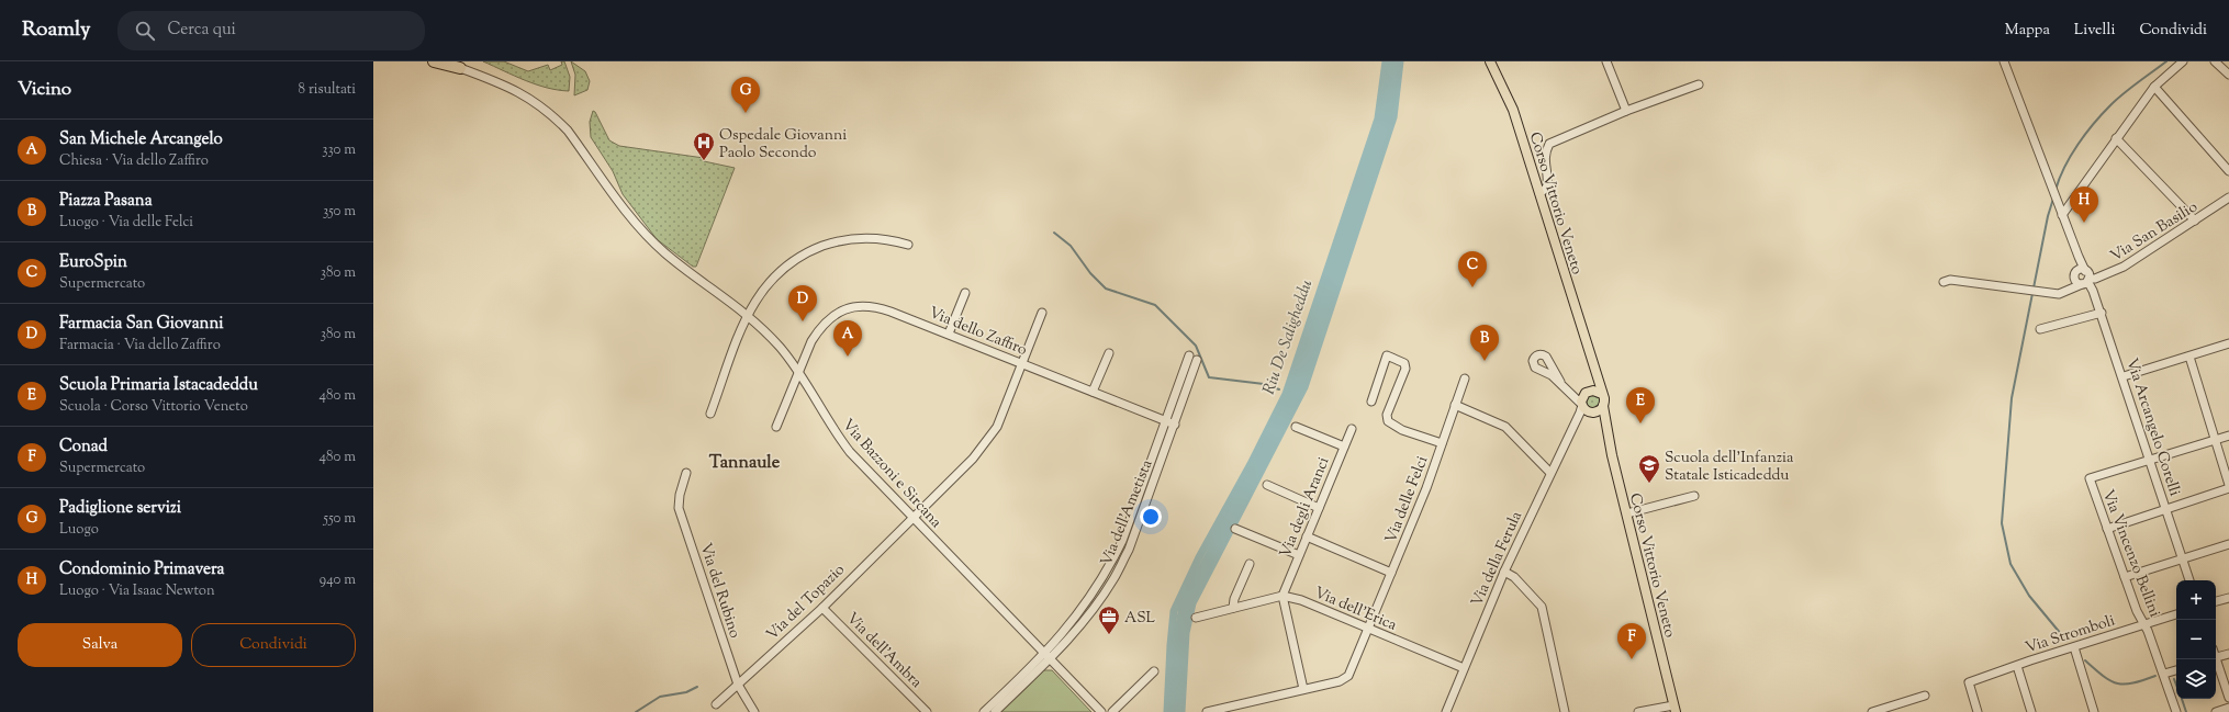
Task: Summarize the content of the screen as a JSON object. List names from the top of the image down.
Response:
{
  "streets": {
    "main road": ["Corso Vittorio Veneto"],
    "street": [
      "Via San Basilio",
      "Via dello Zaffiro",
      "Via Arcangelo Corelli",
      "Via Bazzoni e Sircana",
      "Via delle Felci",
      "Via degli Aranci",
      "Via dell'Ametista",
      "Via Vincenzo Bellini",
      "Via della Ferula",
      "Via del Rubino",
      "Via del Topazio",
      "Via dell'Erica",
      "Via Stromboli",
      "Via dell'Ambra"
    ]
  },
  "crossings": [
    ["Corso Vittorio Veneto", "Via della Ferula"],
    ["Via San Basilio", "Via Arcangelo Corelli"],
    ["Via dello Zaffiro", "Via Bazzoni e Sircana"],
    ["Via dello Zaffiro", "Via dell'Ametista"],
    ["Via dello Zaffiro", "Via del Topazio"],
    ["Via Arcangelo Corelli", "Via Vincenzo Bellini"],
    ["Via Bazzoni e Sircana", "Via dell'Ametista"],
    ["Via Bazzoni e Sircana", "Via del Topazio"],
    ["Via delle Felci", "Via dell'Erica"],
    ["Via degli Aranci", "Via dell'Erica"],
    ["Via Vincenzo Bellini", "Via Stromboli"],
    ["Via della Ferula", "Via dell'Erica"],
    ["Via del Rubino", "Via del Topazio"],
    ["Via del Topazio", "Via dell'Ambra"]
  ],
  "districts": ["Tannaule"],
  "water": ["Riu De Saligheddu"],
  "places": {
    "hospital": ["Ospedale Giovanni Paolo Secondo"],
    "school or university": ["Scuola dell'Infanzia Statale Isticadeddu"],
    "office": ["ASL"]
  },
  "page": {
    "header": "Roamly",
    "search": "Cerca qui",
    "nav": ["Mappa", "Livelli", "Condividi"],
    "heading": ["Vicino", "8 risultati"],
    "pins": [
      "G",
      "H",
      "C",
      "D",
      "A",
      "B",
      "E",
      "F"
    ],
    "list": [
      {
        "mark": "A",
        "name": "San Michele Arcangelo",
        "note": "Chiesa · Via dello Zaffiro",
        "value": "330 m"
      },
      {
        "mark": "B",
        "name": "Piazza Pasana",
        "note": "Luogo · Via delle Felci",
        "value": "350 m"
      },
      {
        "mark": "C",
        "name": "EuroSpin",
        "note": "Supermercato",
        "value": "380 m"
      },
      {
        "mark": "D",
        "name": "Farmacia San Giovanni",
        "note": "Farmacia · Via dello Zaffiro",
        "value": "380 m"
      },
      {
        "mark": "E",
        "name": "Scuola Primaria Istacadeddu",
        "note": "Scuola · Corso Vittorio Veneto",
        "value": "480 m"
      },
      {
        "mark": "F",
        "name": "Conad",
        "note": "Supermercato",
        "value": "480 m"
      },
      {
        "mark": "G",
        "name": "Padiglione servizi",
        "note": "Luogo",
        "value": "550 m"
      },
      {
        "mark": "H",
        "name": "Condominio Primavera",
        "note": "Luogo · Via Isaac Newton",
        "value": "940 m"
      }
    ],
    "map_buttons": ["+", "−"],
    "buttons": ["Salva", "Condividi"]
  }
}
